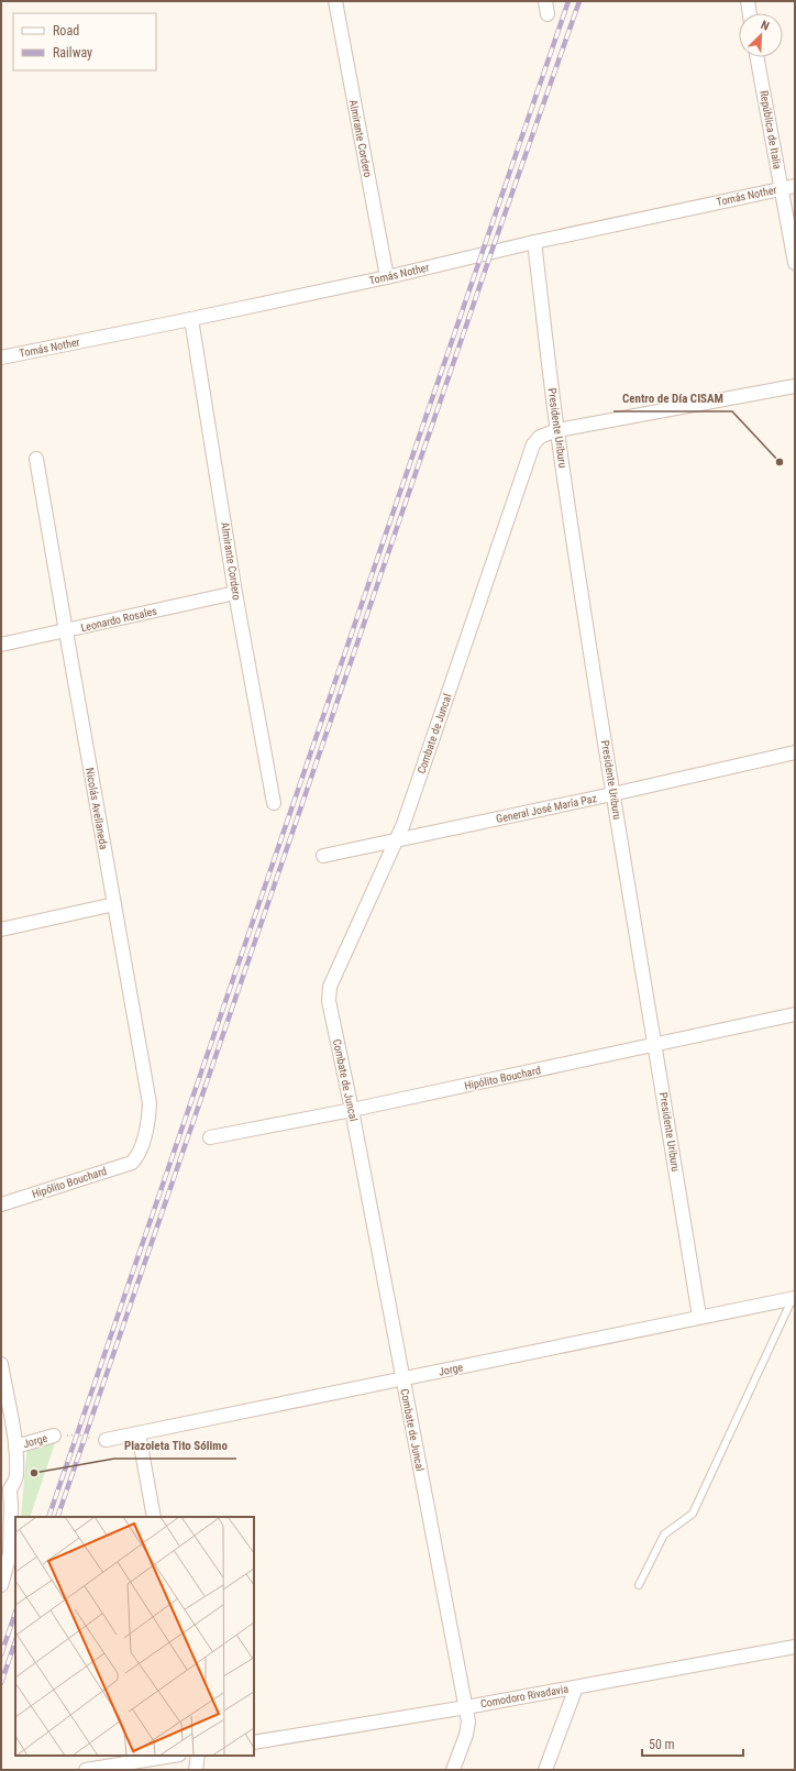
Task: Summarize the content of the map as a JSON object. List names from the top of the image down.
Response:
{
  "streets": {
    "street": [
      "República de Italia",
      "Almirante Cordero",
      "Tomás Nother",
      "Presidente Uriburu",
      "Leonardo Rosales",
      "Combate de Juncal",
      "Nicolás Avellaneda",
      "General José María Paz",
      "Hipólito Bouchard",
      "Jorge",
      "Comodoro Rivadavia"
    ]
  },
  "crossings": [
    ["República de Italia", "Tomás Nother"],
    ["Almirante Cordero", "Tomás Nother"],
    ["Almirante Cordero", "Leonardo Rosales"],
    ["Tomás Nother", "Presidente Uriburu"],
    ["Presidente Uriburu", "Combate de Juncal"],
    ["Presidente Uriburu", "General José María Paz"],
    ["Presidente Uriburu", "Hipólito Bouchard"],
    ["Presidente Uriburu", "Jorge"],
    ["Leonardo Rosales", "Nicolás Avellaneda"],
    ["Combate de Juncal", "General José María Paz"],
    ["Combate de Juncal", "Hipólito Bouchard"],
    ["Combate de Juncal", "Jorge"],
    ["Combate de Juncal", "Comodoro Rivadavia"],
    ["Nicolás Avellaneda", "Hipólito Bouchard"]
  ],
  "places": ["Centro de Día CISAM", "Plazoleta Tito Sólimo"],
  "legend": ["Road", "Railway"],
  "scale_bar": "50 m",
  "north": "top right"
}
